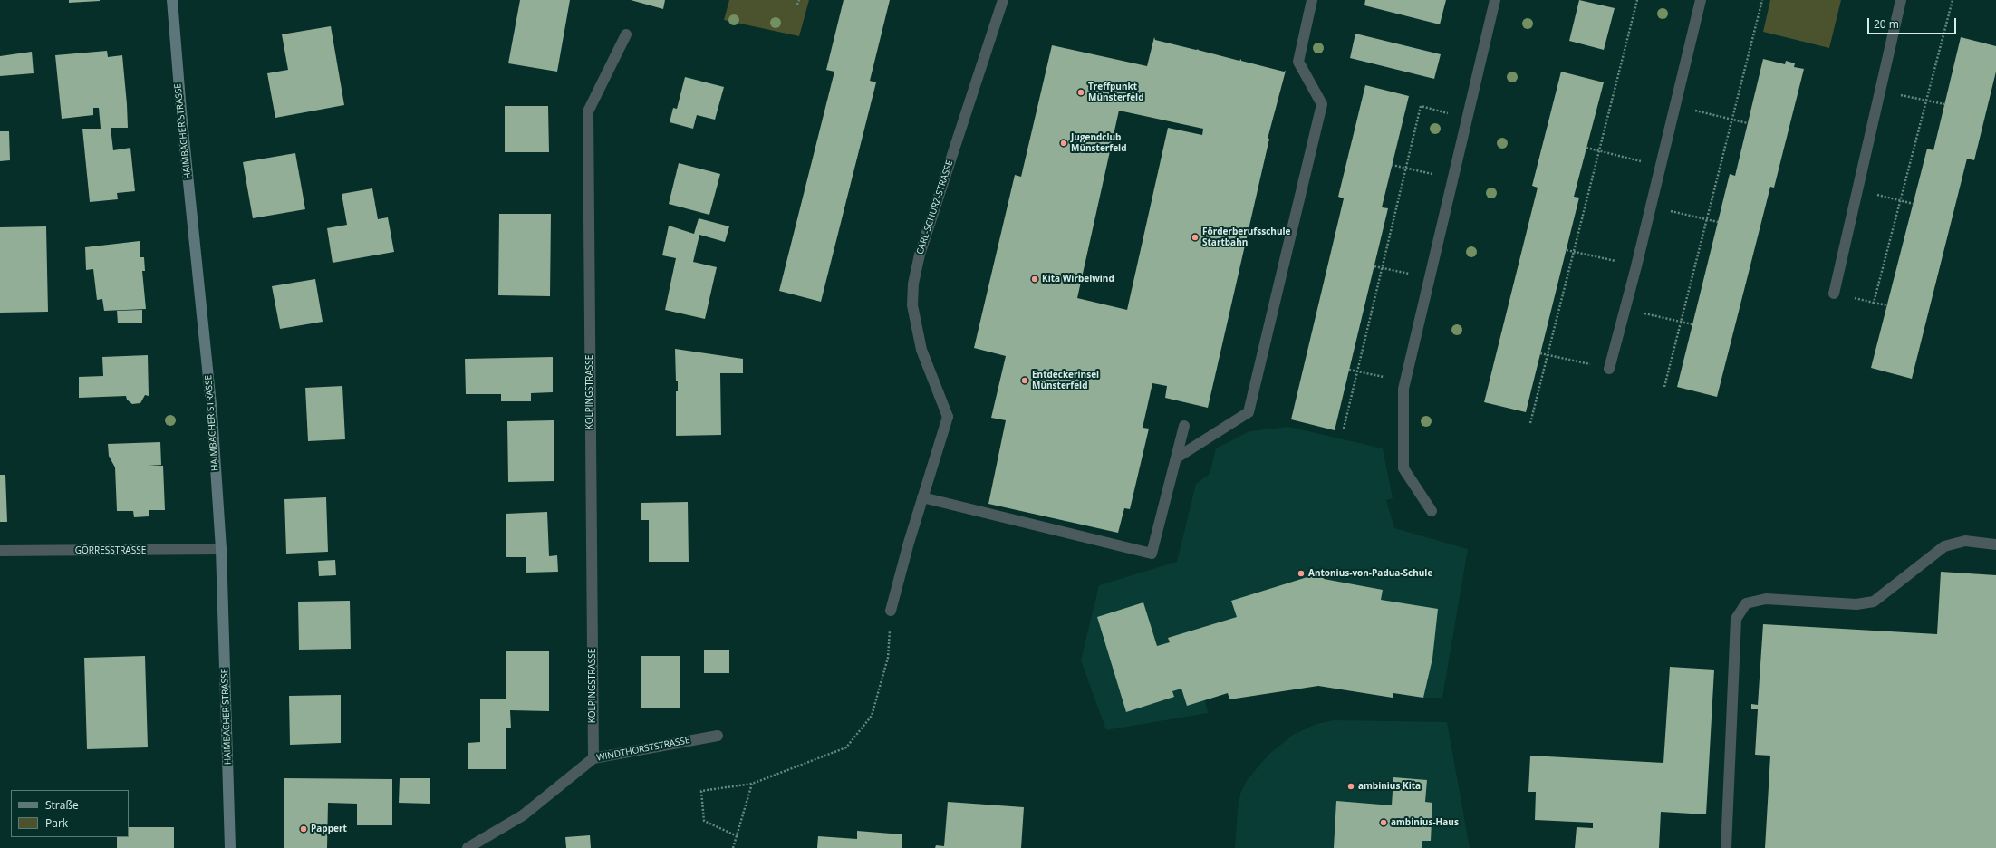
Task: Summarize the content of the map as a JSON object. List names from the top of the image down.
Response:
{
  "streets": {
    "main road": ["HAIMBACHER STRASSE"],
    "street": [
      "CARL-SCHURZ-STRASSE",
      "KOLPINGSTRASSE",
      "GÖRRESSTRASSE",
      "WINDTHORSTSTRASSE"
    ]
  },
  "crossings": [
    ["HAIMBACHER STRASSE", "GÖRRESSTRASSE"],
    ["KOLPINGSTRASSE", "WINDTHORSTSTRASSE"]
  ],
  "places": [
    "Treffpunkt Münsterfeld",
    "Jugendclub Münsterfeld",
    "Förderberufsschule Startbahn",
    "Kita Wirbelwind",
    "Entdeckerinsel Münsterfeld",
    "Antonius-von-Padua-Schule",
    "ambinius Kita",
    "ambinius-Haus",
    "Pappert"
  ],
  "legend": ["Straße", "Park"],
  "scale_bar": "20 m"
}
